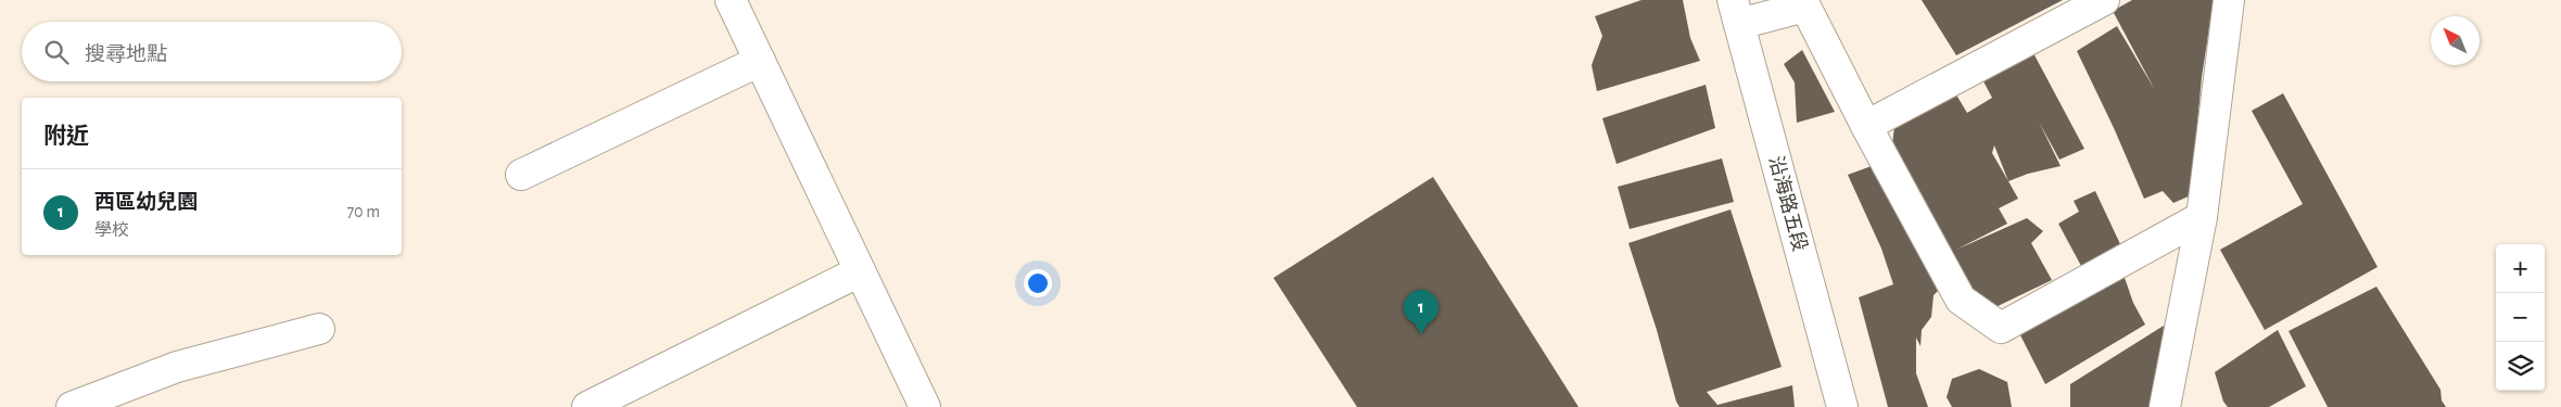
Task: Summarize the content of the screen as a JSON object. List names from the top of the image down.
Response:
{
  "streets": {
    "street": ["沿海路五段"]
  },
  "north": "top left",
  "page": {
    "search": "搜尋地點",
    "heading": "附近",
    "list": [
      {
        "mark": "1",
        "name": "西區幼兒園",
        "note": "學校",
        "value": "70 m"
      }
    ],
    "map_buttons": ["+", "−"],
    "pins": "1"
  }
}
